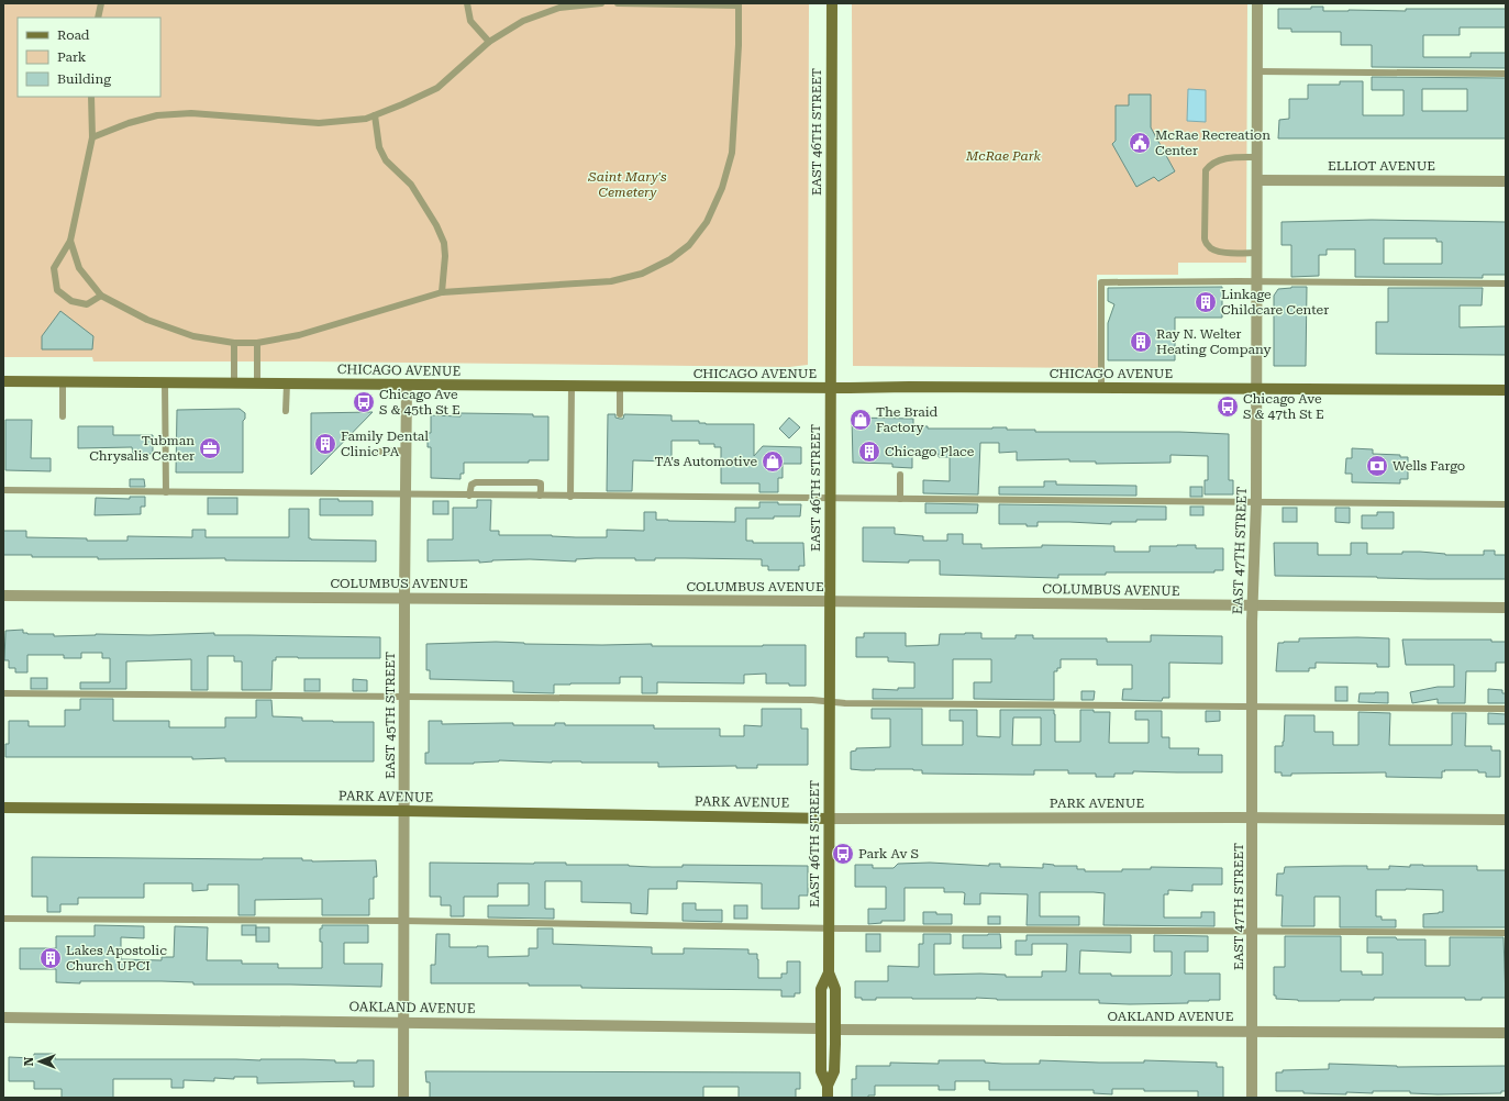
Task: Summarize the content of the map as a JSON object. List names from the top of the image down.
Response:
{
  "streets": {
    "street": [
      "EAST 46TH STREET",
      "ELLIOT AVENUE",
      "CHICAGO AVENUE",
      "EAST 47TH STREET",
      "COLUMBUS AVENUE",
      "EAST 45TH STREET",
      "PARK AVENUE",
      "OAKLAND AVENUE"
    ]
  },
  "crossings": [
    ["EAST 46TH STREET", "CHICAGO AVENUE"],
    ["EAST 46TH STREET", "COLUMBUS AVENUE"],
    ["EAST 46TH STREET", "PARK AVENUE"],
    ["EAST 46TH STREET", "OAKLAND AVENUE"],
    ["ELLIOT AVENUE", "EAST 47TH STREET"],
    ["CHICAGO AVENUE", "EAST 47TH STREET"],
    ["CHICAGO AVENUE", "EAST 45TH STREET"],
    ["EAST 47TH STREET", "COLUMBUS AVENUE"],
    ["EAST 47TH STREET", "PARK AVENUE"],
    ["EAST 47TH STREET", "OAKLAND AVENUE"],
    ["COLUMBUS AVENUE", "EAST 45TH STREET"],
    ["EAST 45TH STREET", "PARK AVENUE"],
    ["EAST 45TH STREET", "OAKLAND AVENUE"]
  ],
  "parks": ["McRae Park", "Saint Mary's Cemetery"],
  "places": {
    "public building": ["McRae Recreation Center"],
    "building": [
      "Linkage Childcare Center",
      "Ray N. Welter Heating Company",
      "Family Dental Clinic PA",
      "Chicago Place",
      "Lakes Apostolic Church UPCI"
    ],
    "bus stop": ["Chicago Ave S & 45th St E", "Chicago Ave S & 47th St E", "Park Av S"],
    "shop": ["The Braid Factory", "TA's Automotive"],
    "office": ["Tubman Chrysalis Center"],
    "bank": ["Wells Fargo"]
  },
  "legend": ["Road", "Park", "Building"],
  "north": "left"
}
